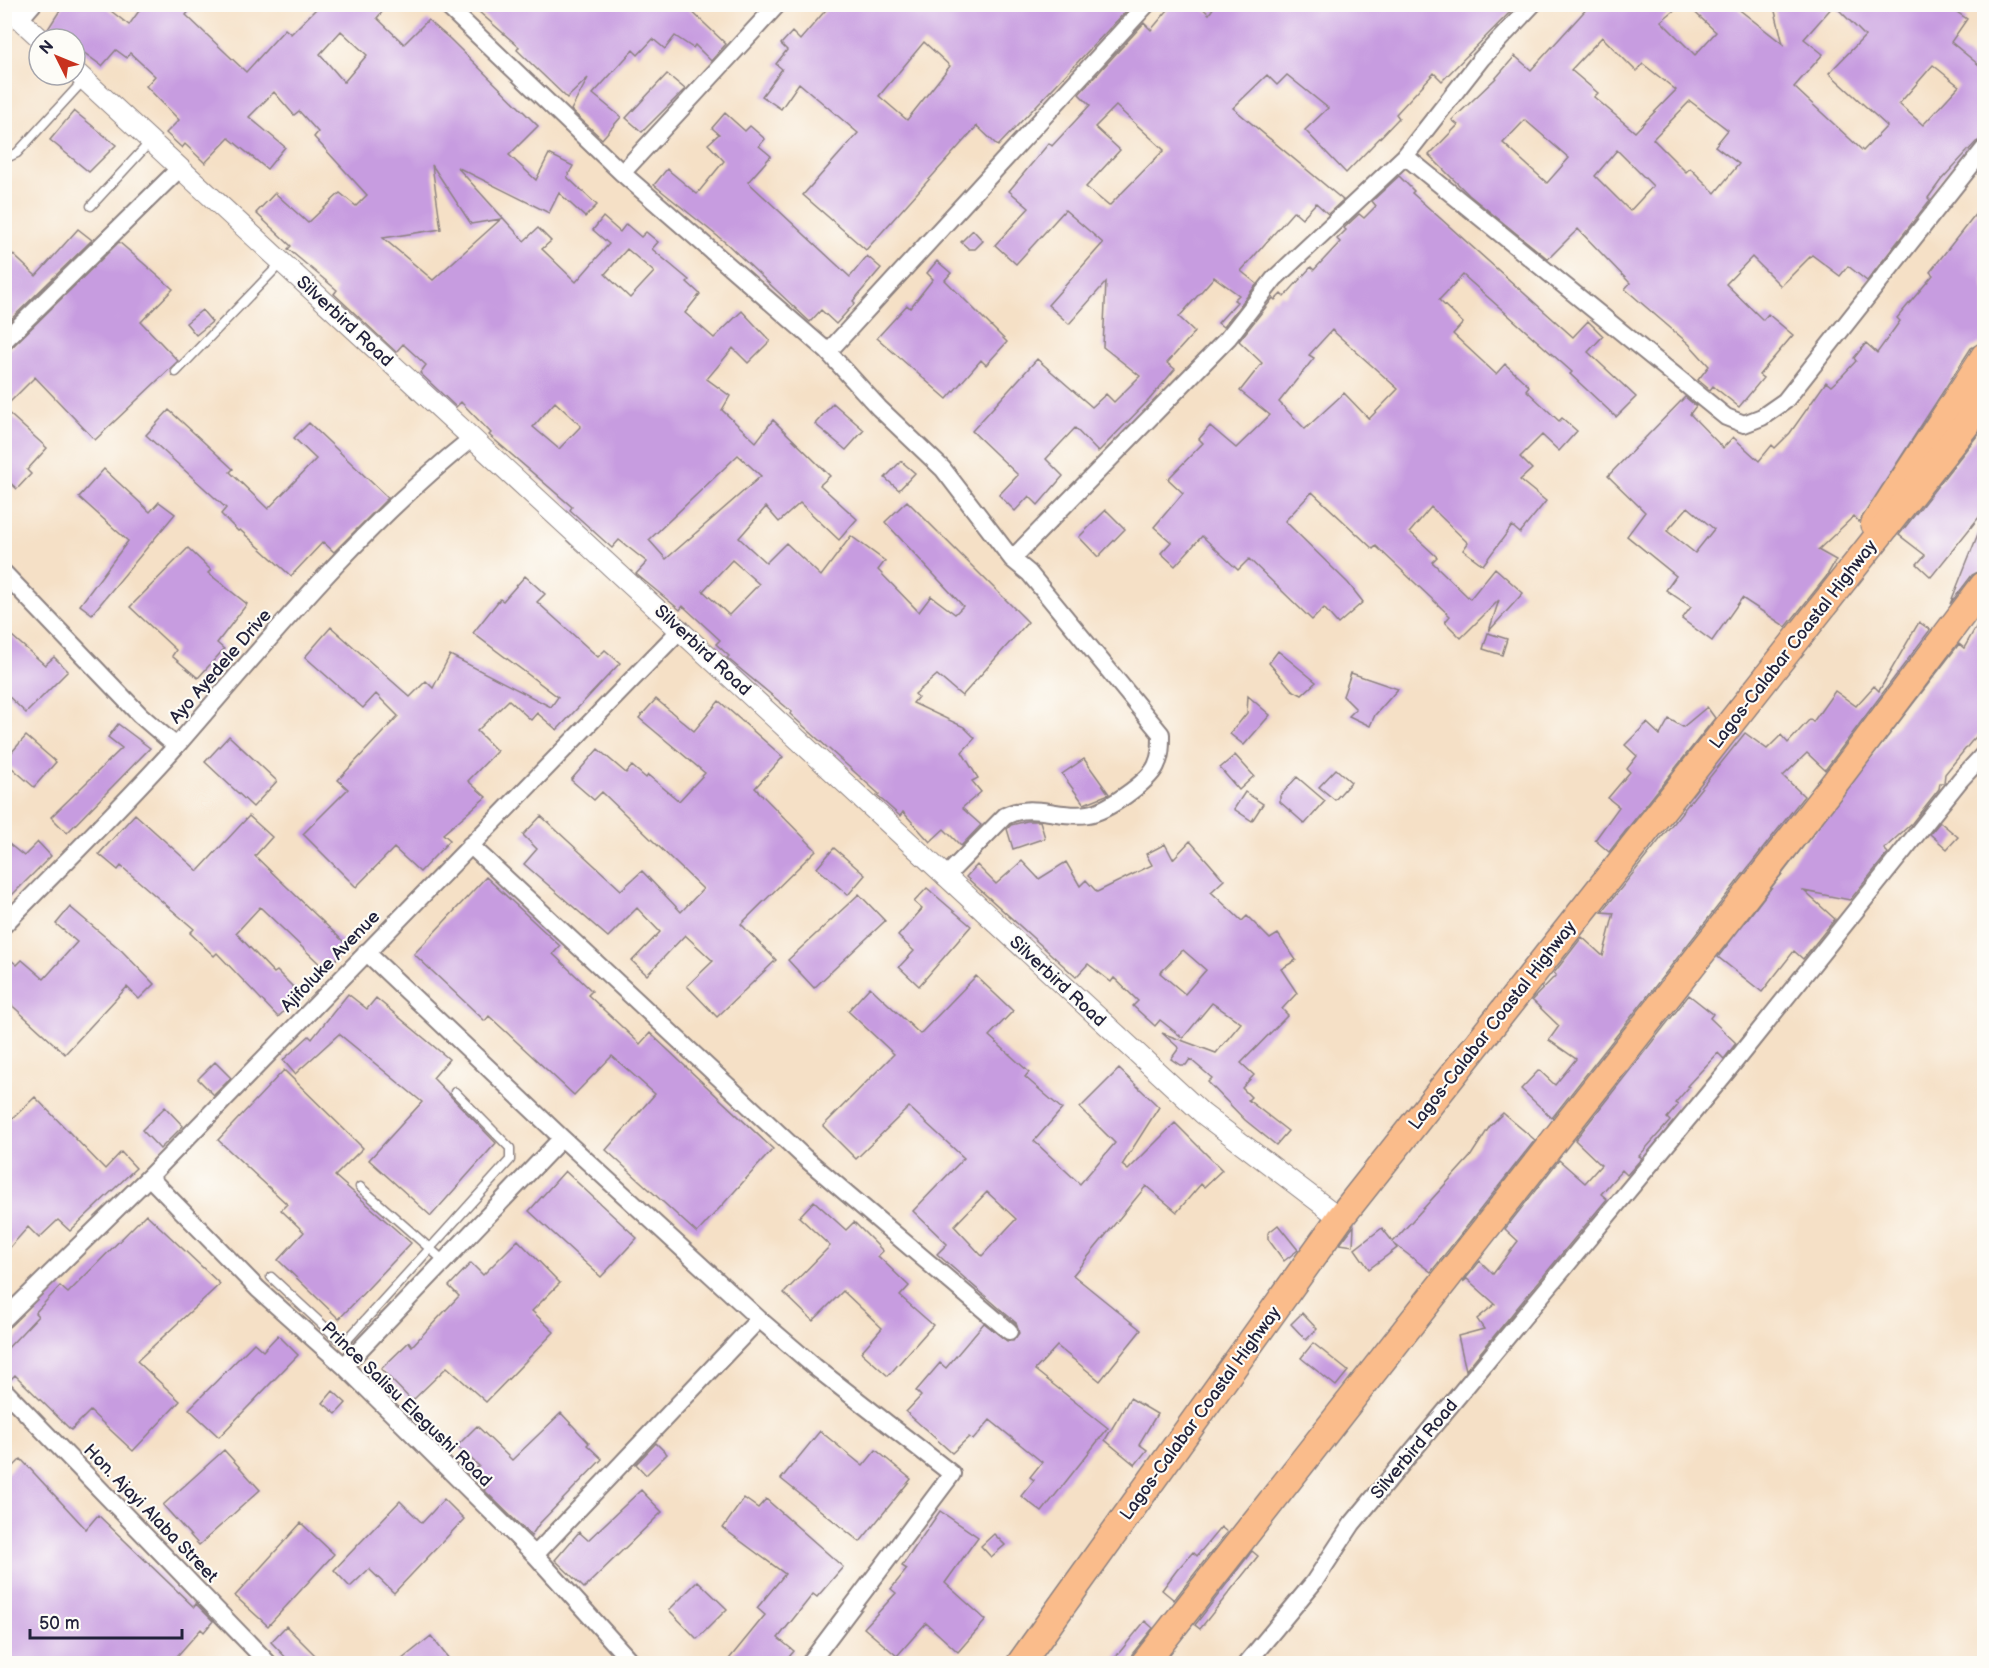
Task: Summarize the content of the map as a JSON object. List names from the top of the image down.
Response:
{
  "streets": {
    "highway": ["Lagos-Calabar Coastal Highway"],
    "street": [
      "Silverbird Road",
      "Ayo Ayedele Drive",
      "Ajifoluke Avenue",
      "Prince Salisu Elegushi Road",
      "Hon. Ajayi Alaba Street"
    ]
  },
  "crossings": [
    ["Silverbird Road", "Lagos-Calabar Coastal Highway"],
    ["Silverbird Road", "Ayo Ayedele Drive"],
    ["Silverbird Road", "Ajifoluke Avenue"],
    ["Ajifoluke Avenue", "Prince Salisu Elegushi Road"]
  ],
  "scale_bar": "50 m",
  "north": "top left"
}
